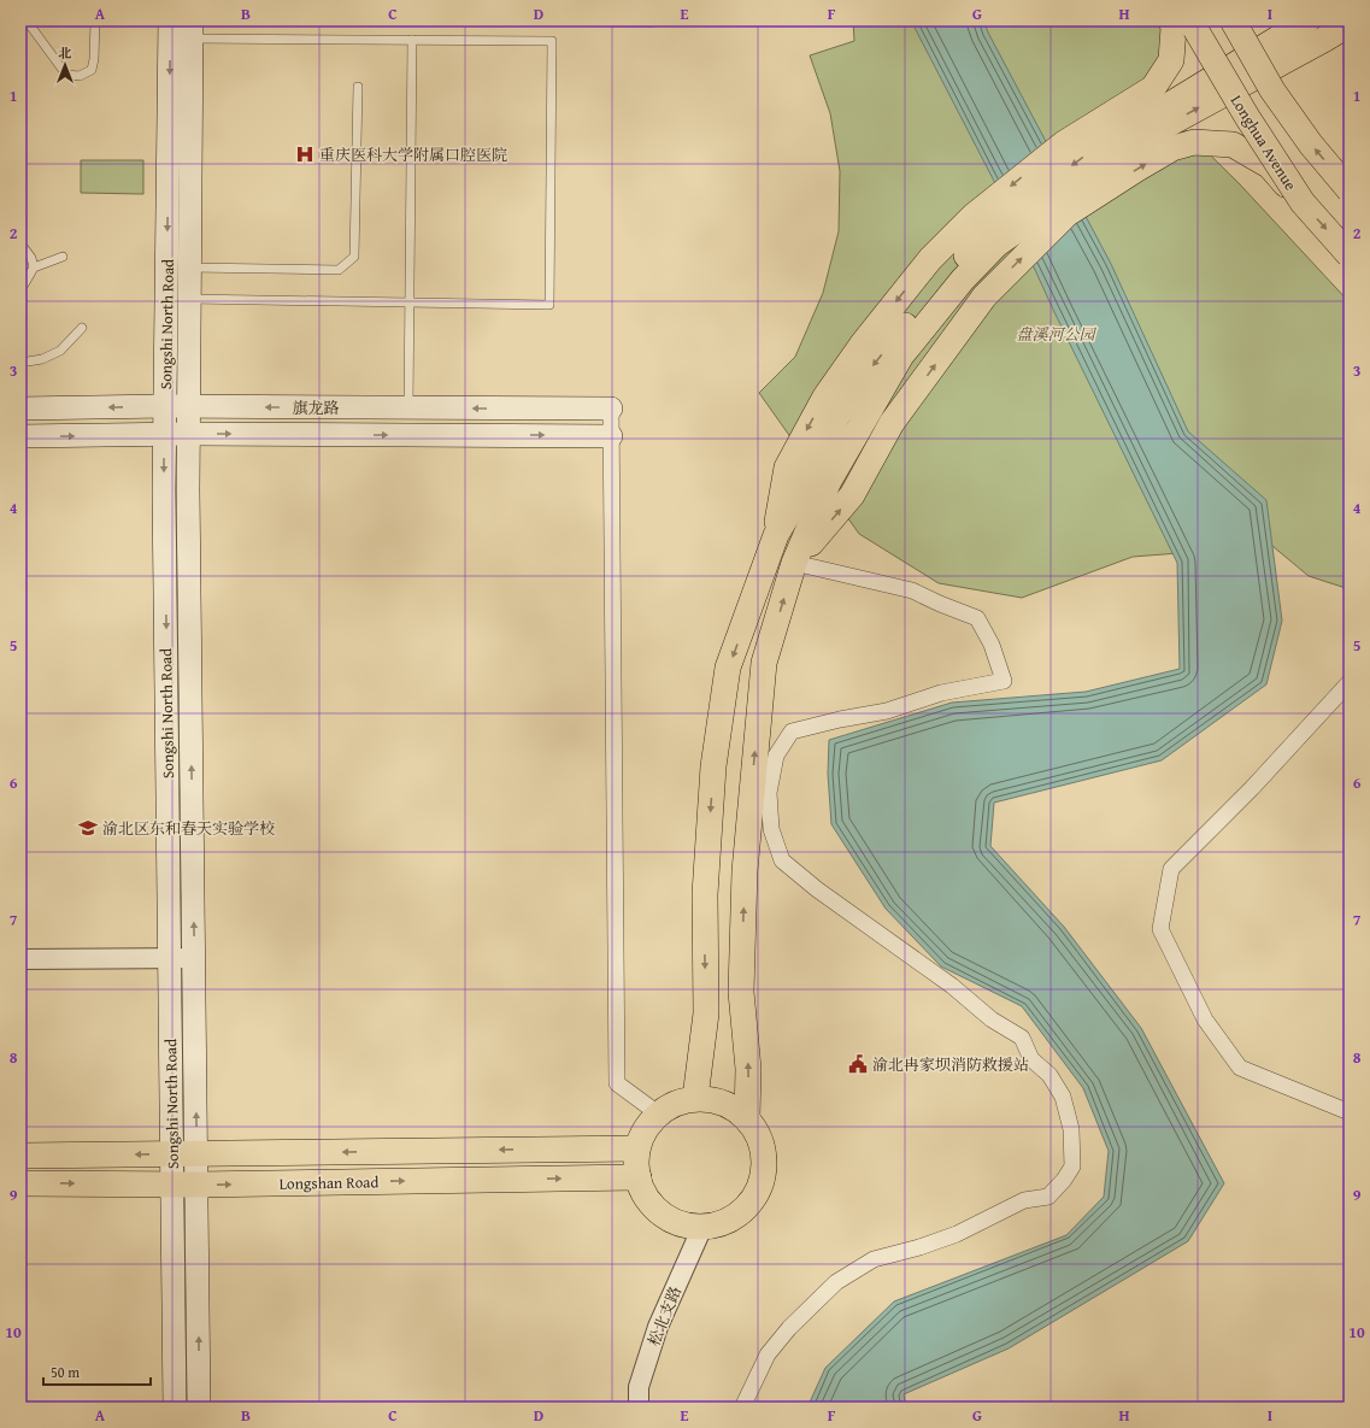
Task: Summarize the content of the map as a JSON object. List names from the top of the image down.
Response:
{
  "streets": {
    "main road": [
      "Longhua Avenue",
      "Songshi North Road",
      "旗龙路",
      "Longshan Road"
    ],
    "street": ["松北支路"]
  },
  "crossings": [
    ["Songshi North Road", "旗龙路"],
    ["Songshi North Road", "Longshan Road"],
    ["Longshan Road", "松北支路"]
  ],
  "parks": ["盘溪河公园"],
  "places": {
    "hospital": ["重庆医科大学附属口腔医院"],
    "school or university": ["渝北区东和春天实验学校"],
    "public building": ["渝北冉家坝消防救援站"]
  },
  "scale_bar": "50 m",
  "north": "top",
  "grid": {
    "columns": [
      "A",
      "B",
      "C",
      "D",
      "E",
      "F",
      "G",
      "H",
      "I"
    ],
    "rows": [
      "1",
      "2",
      "3",
      "4",
      "5",
      "6",
      "7",
      "8",
      "9",
      "10"
    ]
  }
}
